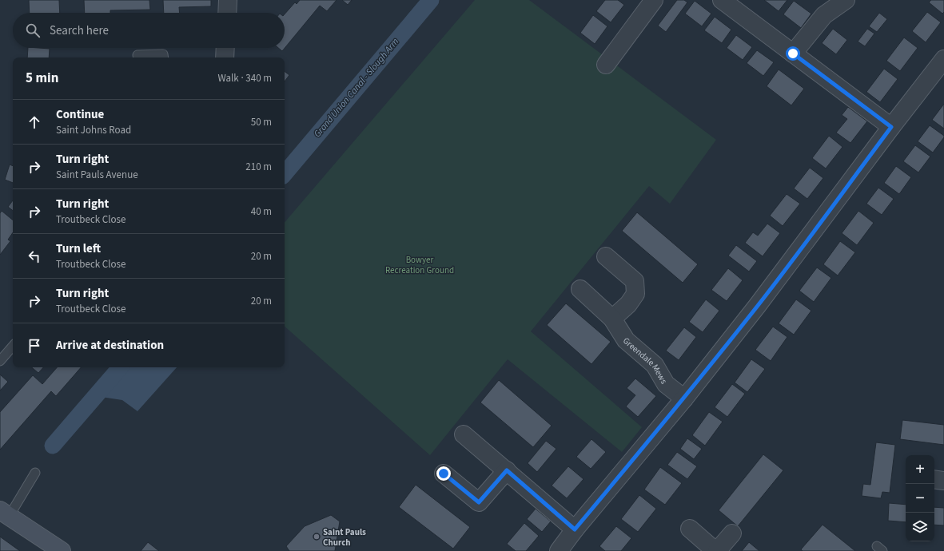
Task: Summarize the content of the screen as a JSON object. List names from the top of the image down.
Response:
{
  "streets": {
    "street": ["Greendale Mews"]
  },
  "water": ["Grand Union Canal - Slough Arm"],
  "parks": ["Bowyer Recreation Ground"],
  "places": ["Saint Pauls Church"],
  "page": {
    "search": "Search here",
    "heading": ["5 min", "Walk · 340 m"],
    "list": [
      ["Continue", "Saint Johns Road", "50 m"],
      ["Turn right", "Saint Pauls Avenue", "210 m"],
      ["Turn right", "Troutbeck Close", "40 m"],
      ["Turn left", "Troutbeck Close", "20 m"],
      ["Turn right", "Troutbeck Close", "20 m"],
      "Arrive at destination"
    ],
    "map_buttons": ["+", "−"]
  }
}
